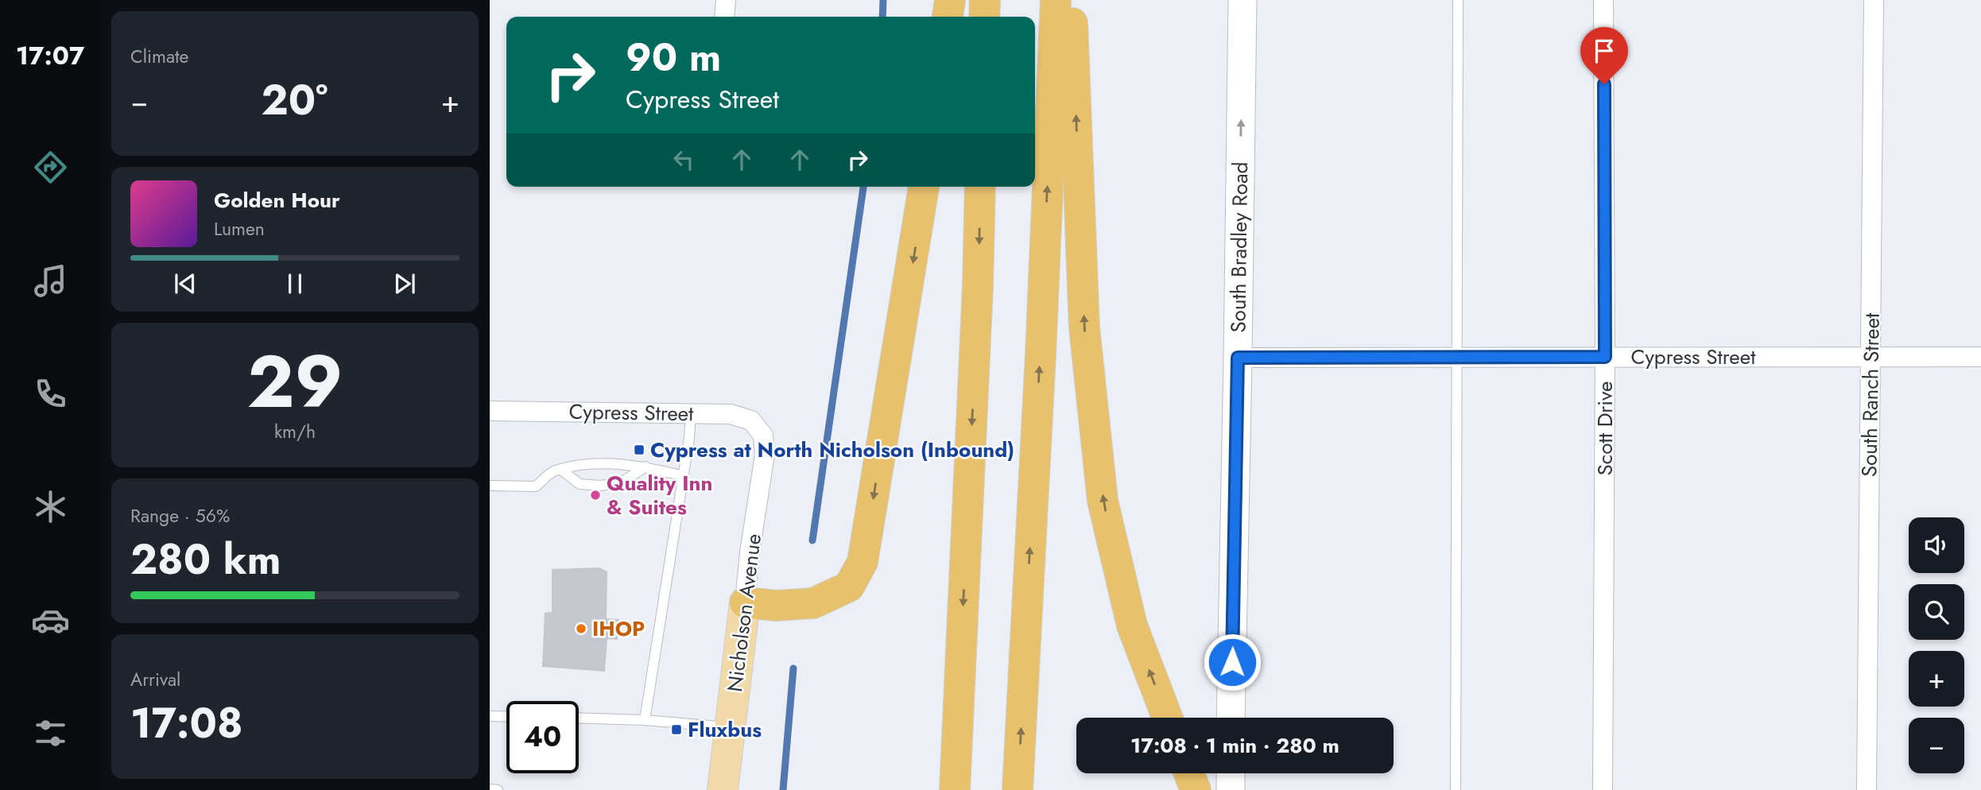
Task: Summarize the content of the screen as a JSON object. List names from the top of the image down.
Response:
{
  "streets": {
    "main road": ["Nicholson Avenue"],
    "street": [
      "South Bradley Road",
      "Cypress Street",
      "South Ranch Street",
      "Scott Drive"
    ]
  },
  "crossings": [
    ["South Bradley Road", "Cypress Street"],
    ["Cypress Street", "South Ranch Street"],
    ["Cypress Street", "Scott Drive"],
    ["Cypress Street", "Nicholson Avenue"]
  ],
  "one_way": ["South Bradley Road"],
  "places": {
    "transit": ["Cypress at North Nicholson (Inbound)", "Fluxbus"],
    "other": ["Quality Inn & Suites", "IHOP"]
  },
  "page": {
    "tabs": "17:07",
    "tile": [
      "Climate",
      ["29", "km/h"],
      ["Range · 56%", "280 km"],
      ["Arrival", "17:08"]
    ],
    "turn": ["90 m", "Cypress Street"],
    "heat": ["−", "20°", "+"],
    "song": ["Golden Hour", "Lumen"],
    "map_buttons": ["+", "−"],
    "limit": "40",
    "trip": "17:08 · 1 min · 280 m"
  }
}
